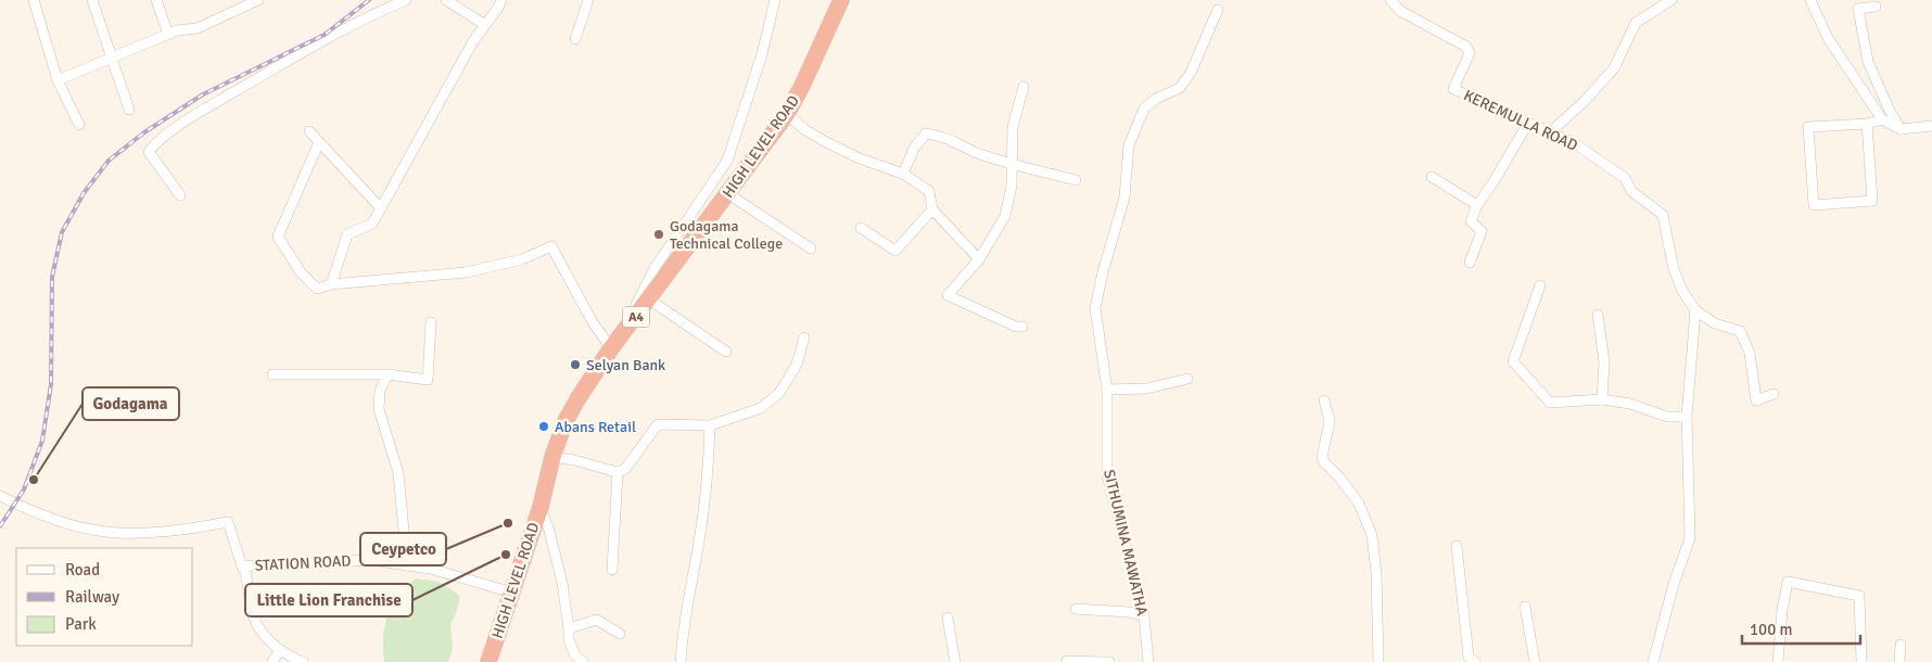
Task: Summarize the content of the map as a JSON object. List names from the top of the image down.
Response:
{
  "streets": {
    "highway": ["HIGH LEVEL ROAD", "A4"],
    "street": ["KEREMULLA ROAD", "SITHUMINA MAWATHA", "STATION ROAD"]
  },
  "crossings": [
    ["HIGH LEVEL ROAD", "STATION ROAD"]
  ],
  "places": [
    "Godagama Technical College",
    "Selyan Bank",
    "Abans Retail",
    "Godagama",
    "Ceypetco",
    "Little Lion Franchise"
  ],
  "legend": ["Road", "Railway", "Park"],
  "scale_bar": "100 m"
}
